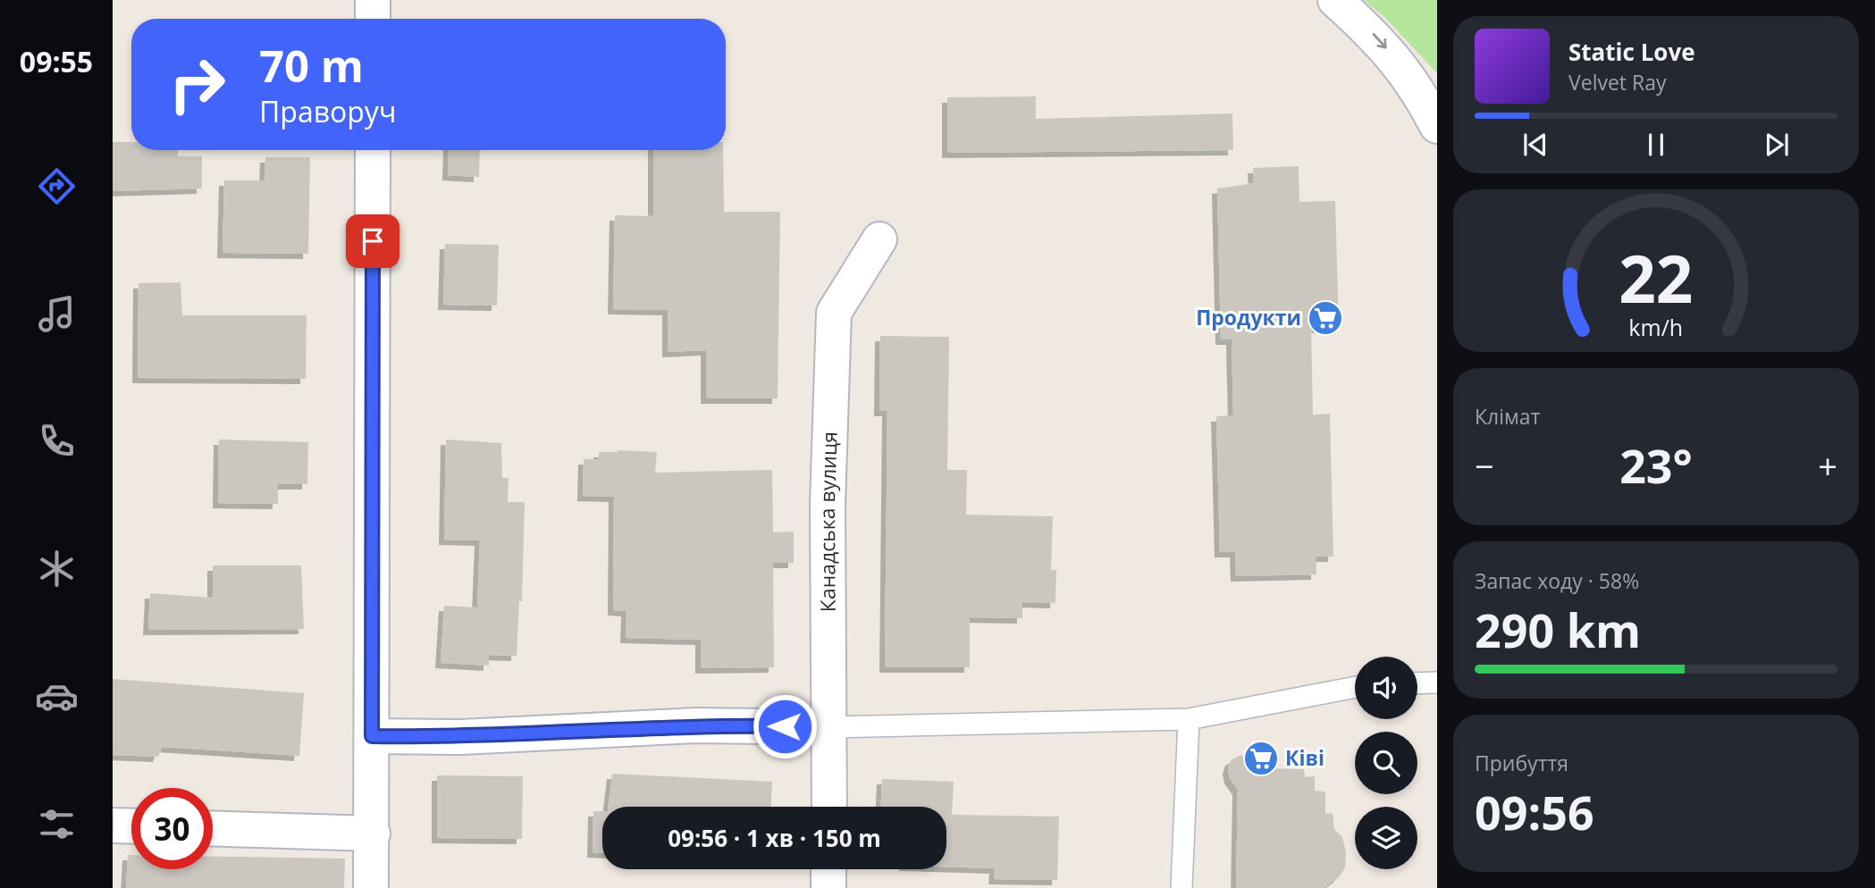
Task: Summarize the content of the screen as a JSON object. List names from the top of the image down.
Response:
{
  "streets": {
    "street": ["Канадська вулиця"]
  },
  "places": {
    "supermarket": ["Продукти", "Ківі"]
  },
  "page": {
    "tabs": "09:55",
    "turn": ["70 m", "Праворуч"],
    "song": ["Static Love", "Velvet Ray"],
    "tile": [
      "Клімат",
      ["Запас ходу · 58%", "290 km"],
      ["Прибуття", "09:56"]
    ],
    "heat": ["−", "23°", "+"],
    "limit": "30",
    "trip": "09:56 · 1 хв · 150 m",
    "gauge": ["22", "km/h"]
  }
}
